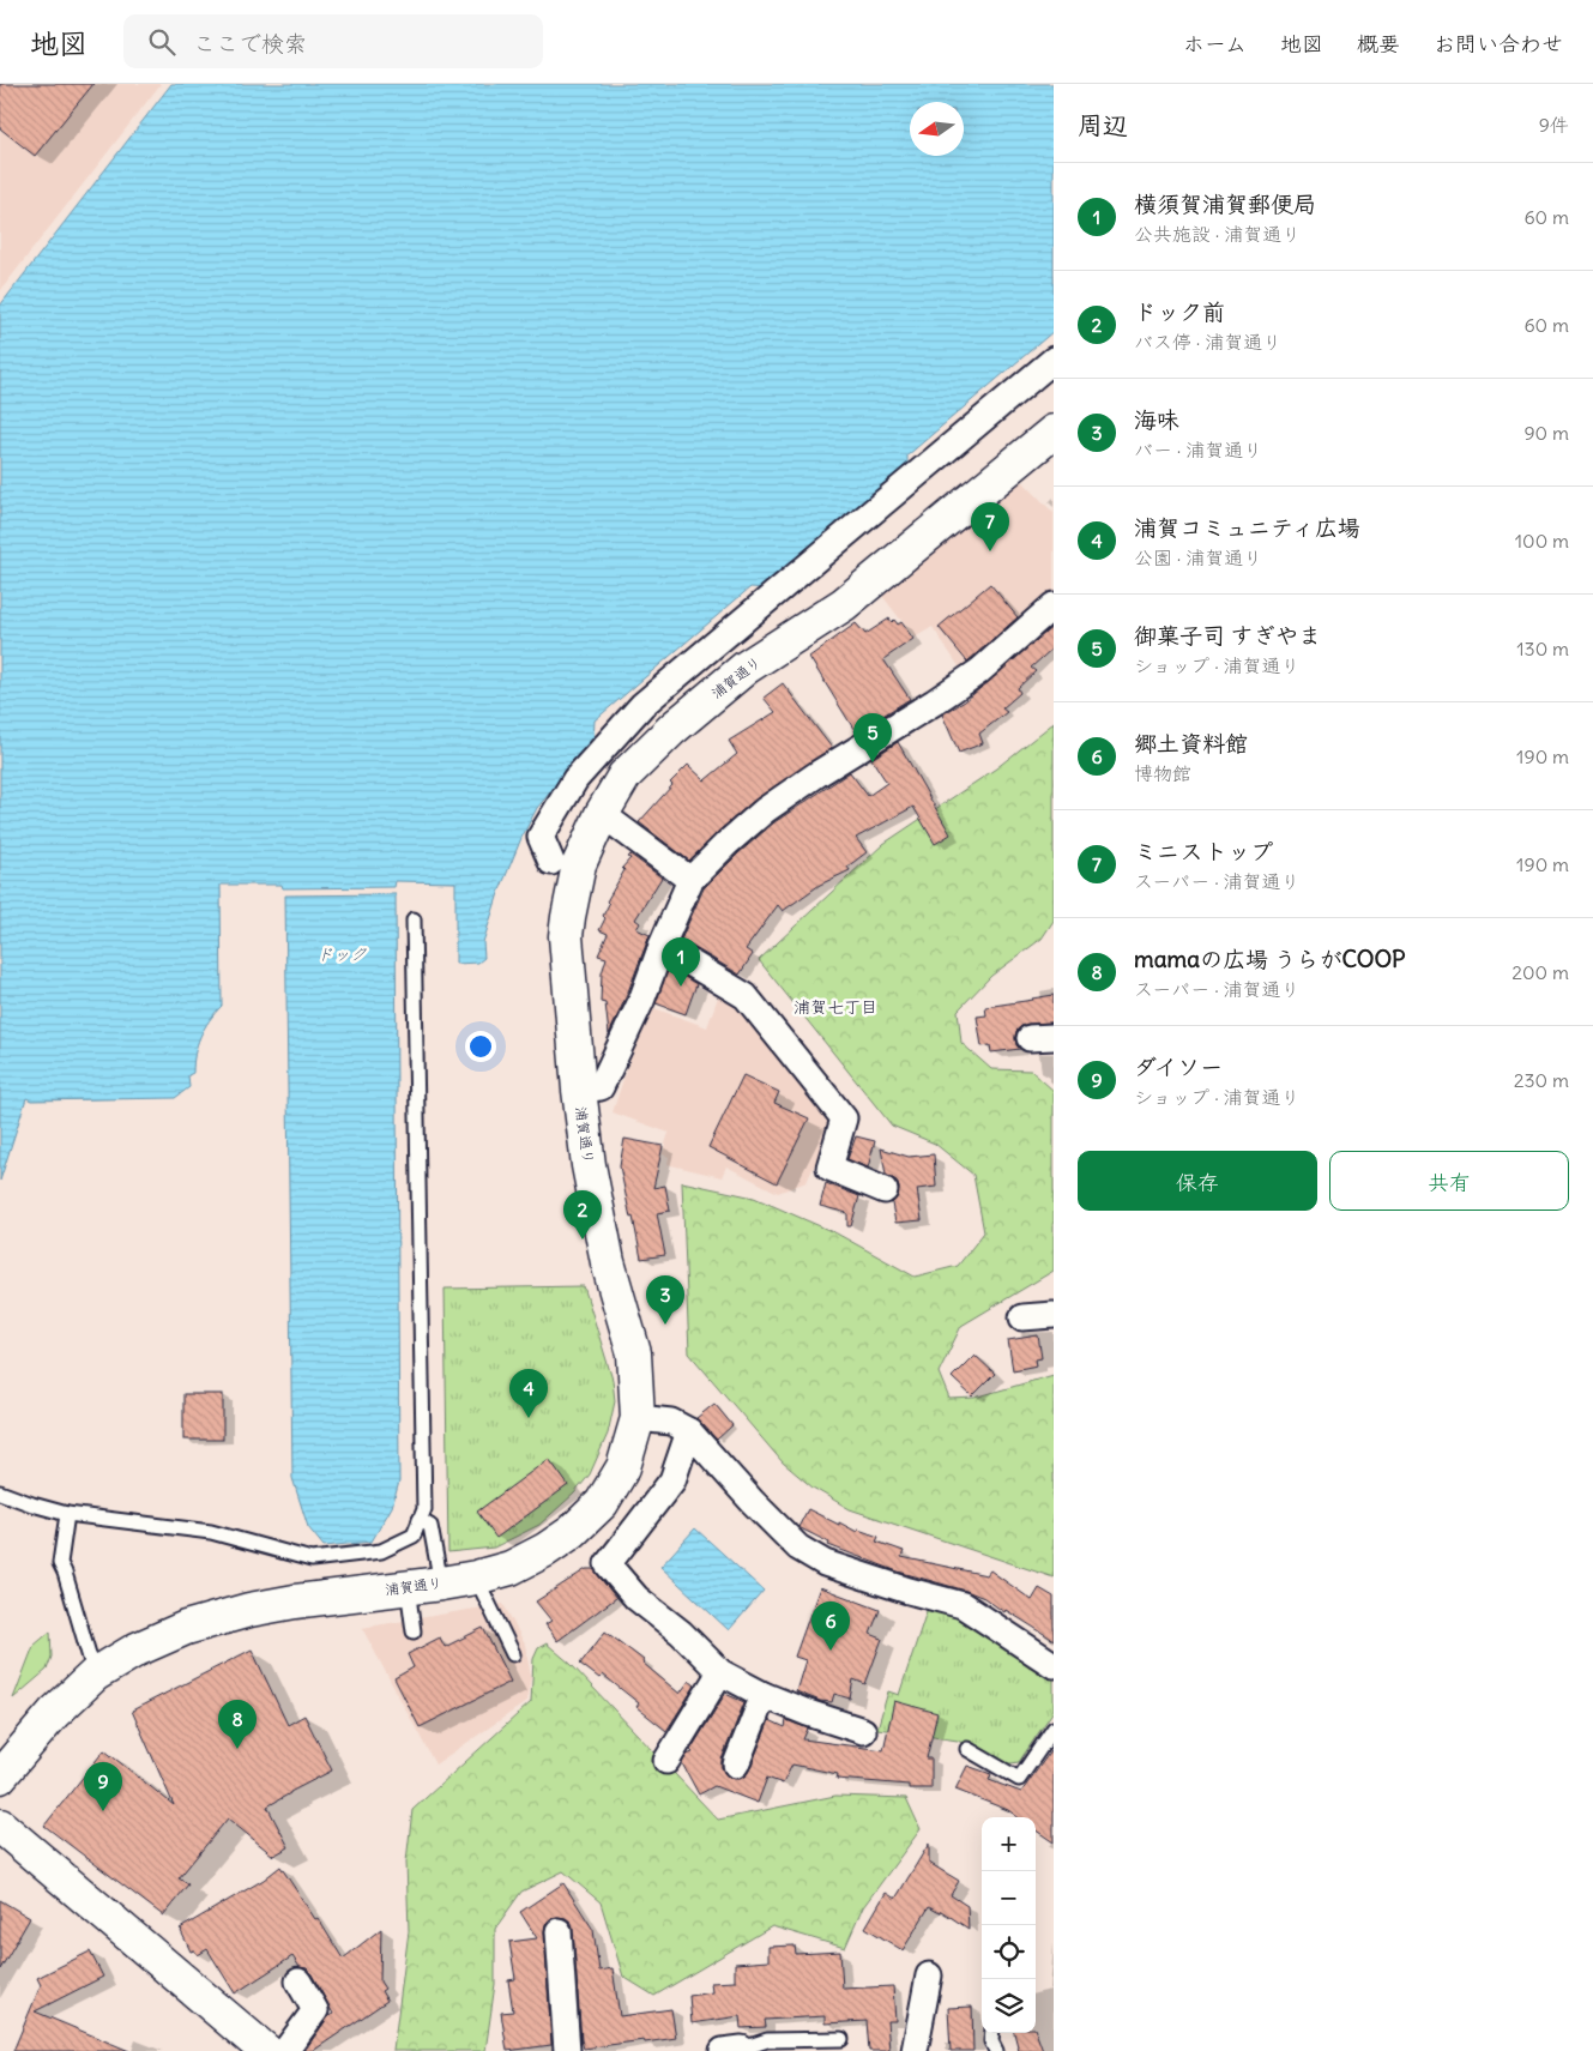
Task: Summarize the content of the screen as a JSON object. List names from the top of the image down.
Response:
{
  "streets": {
    "main road": ["浦賀通り"]
  },
  "districts": ["浦賀七丁目"],
  "water": ["ドック"],
  "north": "left",
  "page": {
    "header": "地図",
    "search": "ここで検索",
    "nav": [
      "ホーム",
      "地図",
      "概要",
      "お問い合わせ"
    ],
    "heading": ["周辺", "9件"],
    "list": [
      {
        "mark": "1",
        "name": "横須賀浦賀郵便局",
        "note": "公共施設 · 浦賀通り",
        "value": "60 m"
      },
      {
        "mark": "2",
        "name": "ドック前",
        "note": "バス停 · 浦賀通り",
        "value": "60 m"
      },
      {
        "mark": "3",
        "name": "海味",
        "note": "バー · 浦賀通り",
        "value": "90 m"
      },
      {
        "mark": "4",
        "name": "浦賀コミュニティ広場",
        "note": "公園 · 浦賀通り",
        "value": "100 m"
      },
      {
        "mark": "5",
        "name": "御菓子司 すぎやま",
        "note": "ショップ · 浦賀通り",
        "value": "130 m"
      },
      {
        "mark": "6",
        "name": "郷土資料館",
        "note": "博物館",
        "value": "190 m"
      },
      {
        "mark": "7",
        "name": "ミニストップ",
        "note": "スーパー · 浦賀通り",
        "value": "190 m"
      },
      {
        "mark": "8",
        "name": "mamaの広場 うらがCOOP",
        "note": "スーパー · 浦賀通り",
        "value": "200 m"
      },
      {
        "mark": "9",
        "name": "ダイソー",
        "note": "ショップ · 浦賀通り",
        "value": "230 m"
      }
    ],
    "pins": [
      "7",
      "5",
      "1",
      "2",
      "3",
      "4",
      "6",
      "8",
      "9"
    ],
    "buttons": ["保存", "共有"],
    "map_buttons": ["+", "−"]
  }
}
